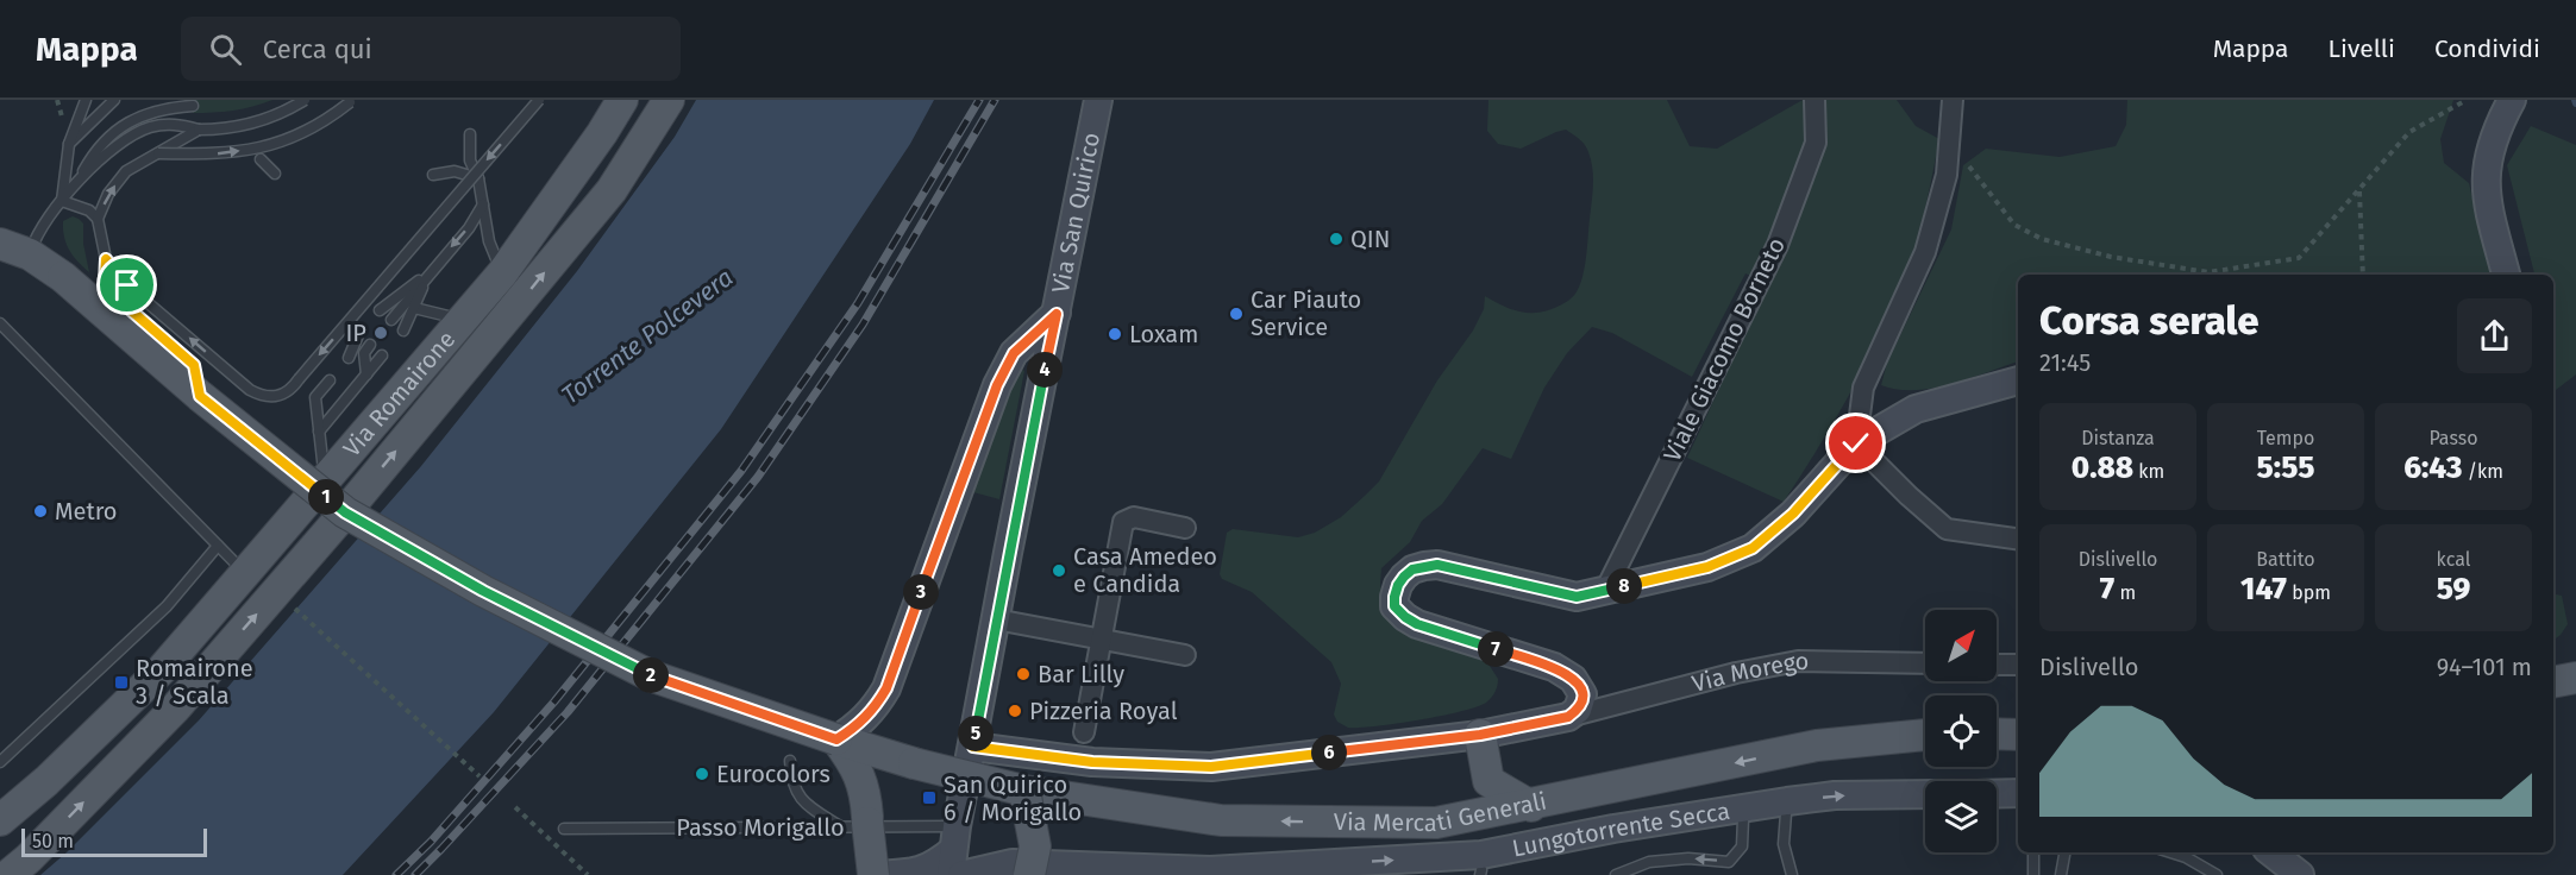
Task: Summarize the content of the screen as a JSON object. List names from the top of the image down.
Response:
{
  "streets": {
    "main road": [
      "Via San Quirico",
      "Via Romairone",
      "Via Morego",
      "Via Mercati Generali",
      "Lungotorrente Secca"
    ],
    "street": ["Viale Giacomo Borneto"],
    "lane": ["Passo Morigallo"]
  },
  "crossings": [
    ["Via San Quirico", "Via Morego"],
    ["Via San Quirico", "Passo Morigallo"],
    ["Via San Quirico", "Lungotorrente Secca"],
    ["Passo Morigallo", "Lungotorrente Secca"]
  ],
  "one_way": ["Via Mercati Generali", "Lungotorrente Secca"],
  "water": ["Torrente Polcevera"],
  "places": {
    "other": [
      "QIN",
      "Car Piauto Service",
      "IP",
      "Loxam",
      "Metro",
      "Casa Amedeo e Candida",
      "Bar Lilly",
      "Pizzeria Royal",
      "Eurocolors"
    ],
    "transit": ["Romairone 3 / Scala", "San Quirico 6 / Morigallo"]
  },
  "scale_bar": "50 m",
  "north": "top right",
  "page": {
    "header": "Mappa",
    "search": "Cerca qui",
    "nav": ["Mappa", "Livelli", "Condividi"],
    "heading": ["Corsa serale", "21:45"],
    "pins": [
      "4",
      "1",
      "8",
      "3",
      "7",
      "2",
      "5",
      "6"
    ],
    "stats": [
      ["Distanza", "0.88 km"],
      ["Tempo", "5:55"],
      ["Passo", "6:43 /km"],
      ["Dislivello", "7 m"],
      ["Battito", "147 bpm"],
      ["kcal", "59"]
    ],
    "chart": ["Dislivello", "94–101 m"],
    "scale": "50 m"
  }
}
